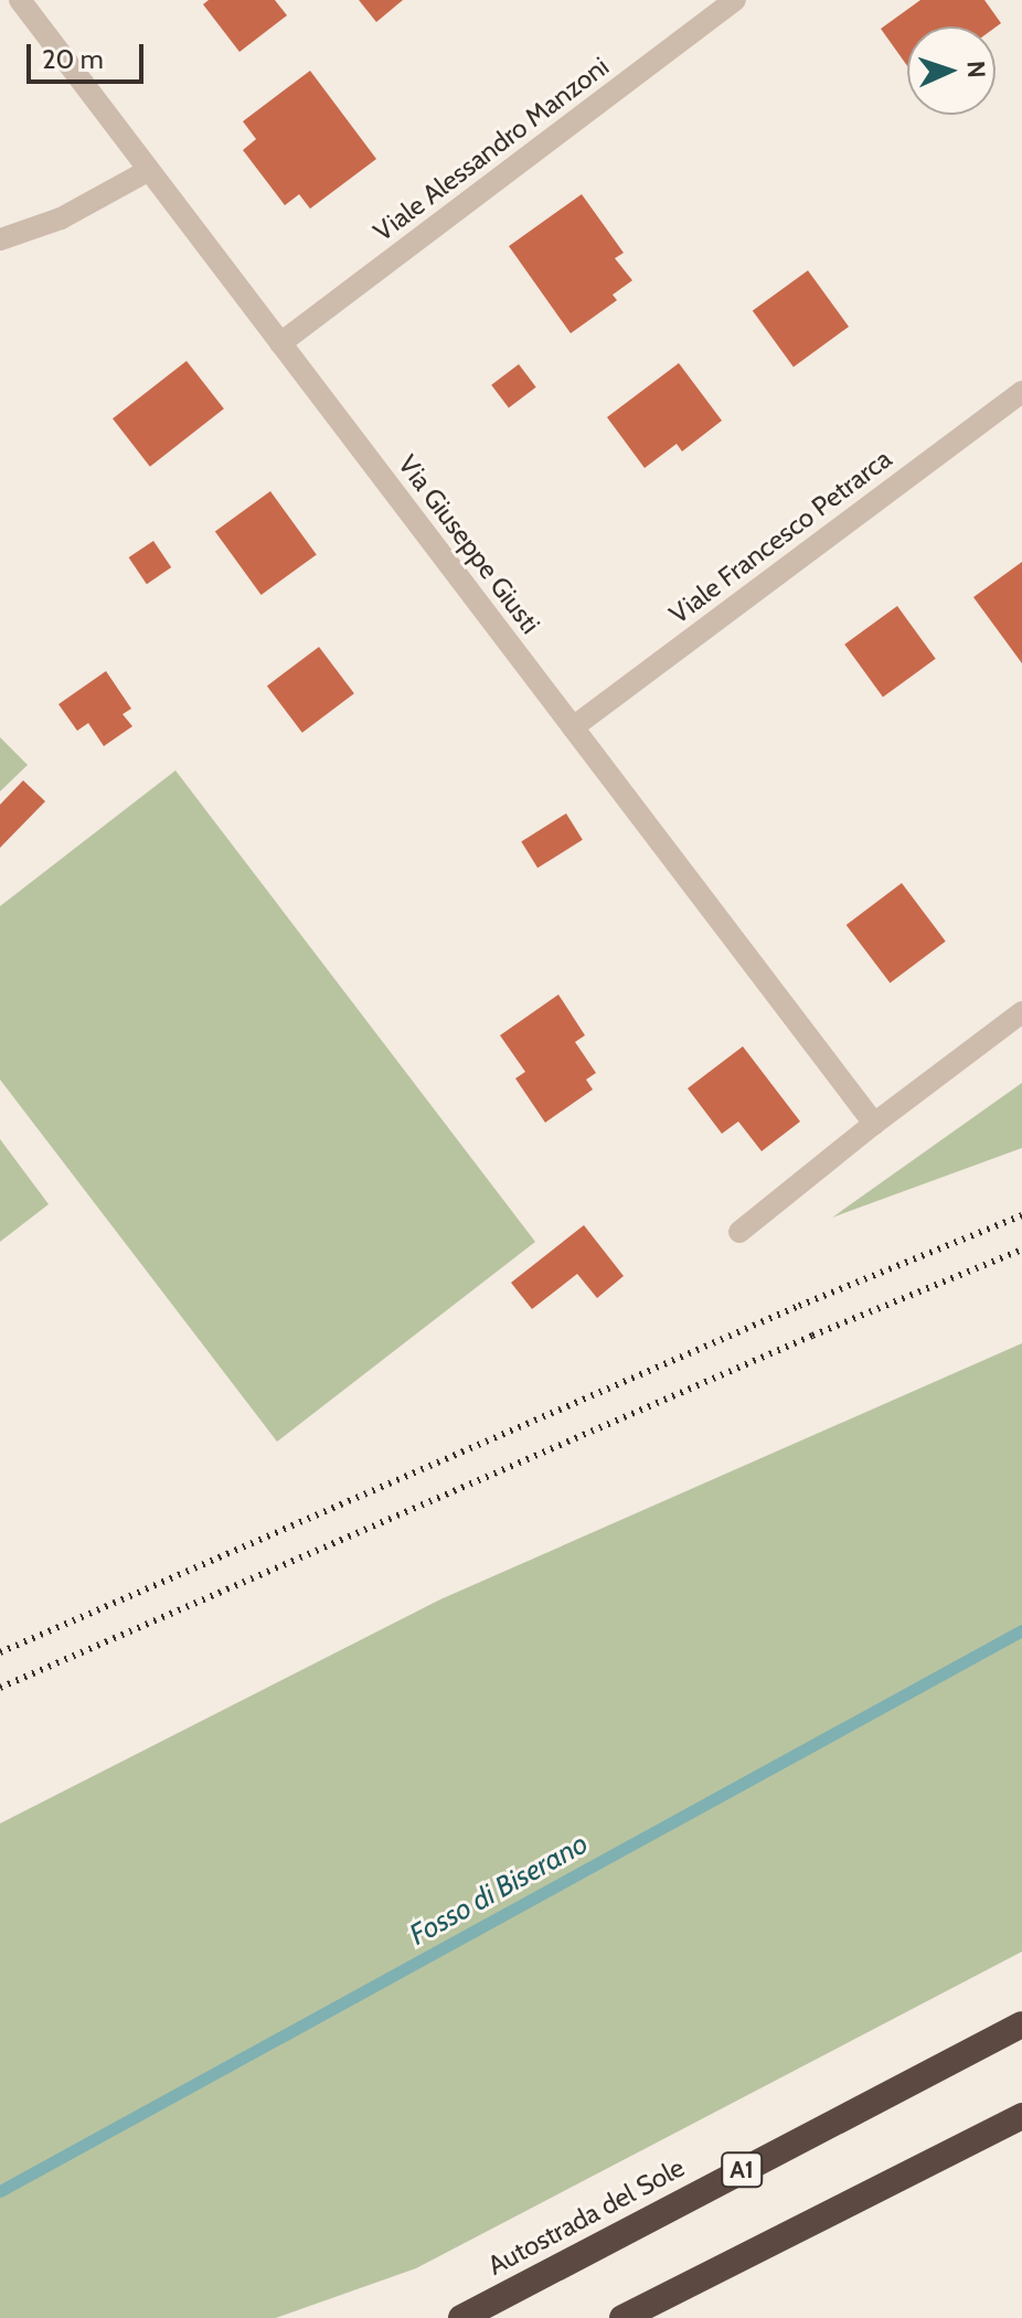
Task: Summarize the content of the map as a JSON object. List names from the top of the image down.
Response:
{
  "streets": {
    "highway": ["A1", "Autostrada del Sole"],
    "street": ["Viale Alessandro Manzoni", "Viale Francesco Petrarca", "Via Giuseppe Giusti"]
  },
  "crossings": [
    ["Viale Alessandro Manzoni", "Via Giuseppe Giusti"],
    ["Viale Francesco Petrarca", "Via Giuseppe Giusti"]
  ],
  "water": ["Fosso di Biserano"],
  "scale_bar": "20 m",
  "north": "right"
}
